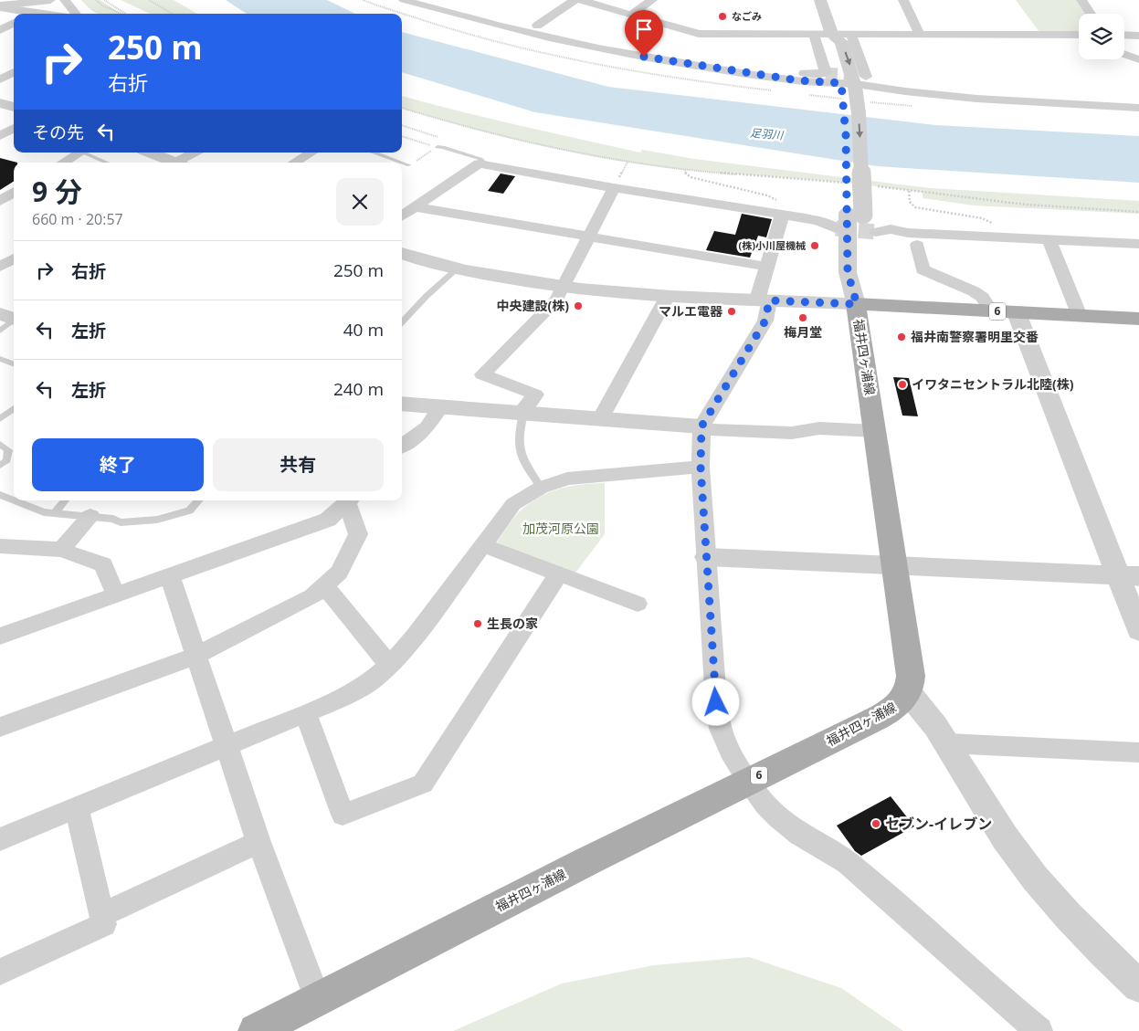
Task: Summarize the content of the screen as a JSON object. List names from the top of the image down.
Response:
{
  "streets": {
    "main road": ["6", "福井四ヶ浦線"]
  },
  "water": ["足羽川"],
  "parks": ["加茂河原公園"],
  "places": [
    "なごみ",
    "(株)小川屋機械",
    "中央建設(株)",
    "マルエ電器",
    "梅月堂",
    "福井南警察署明里交番",
    "イワタニセントラル北陸(株)",
    "生長の家",
    "セブン-イレブン"
  ],
  "page": {
    "turn": ["250 m", "右折"],
    "then": "その先",
    "heading": ["9 分", "660 m · 20:57"],
    "list": [
      {
        "name": "右折",
        "value": "250 m"
      },
      {
        "name": "左折",
        "value": "40 m"
      },
      {
        "name": "左折",
        "value": "240 m"
      }
    ],
    "buttons": ["終了", "共有"]
  }
}
